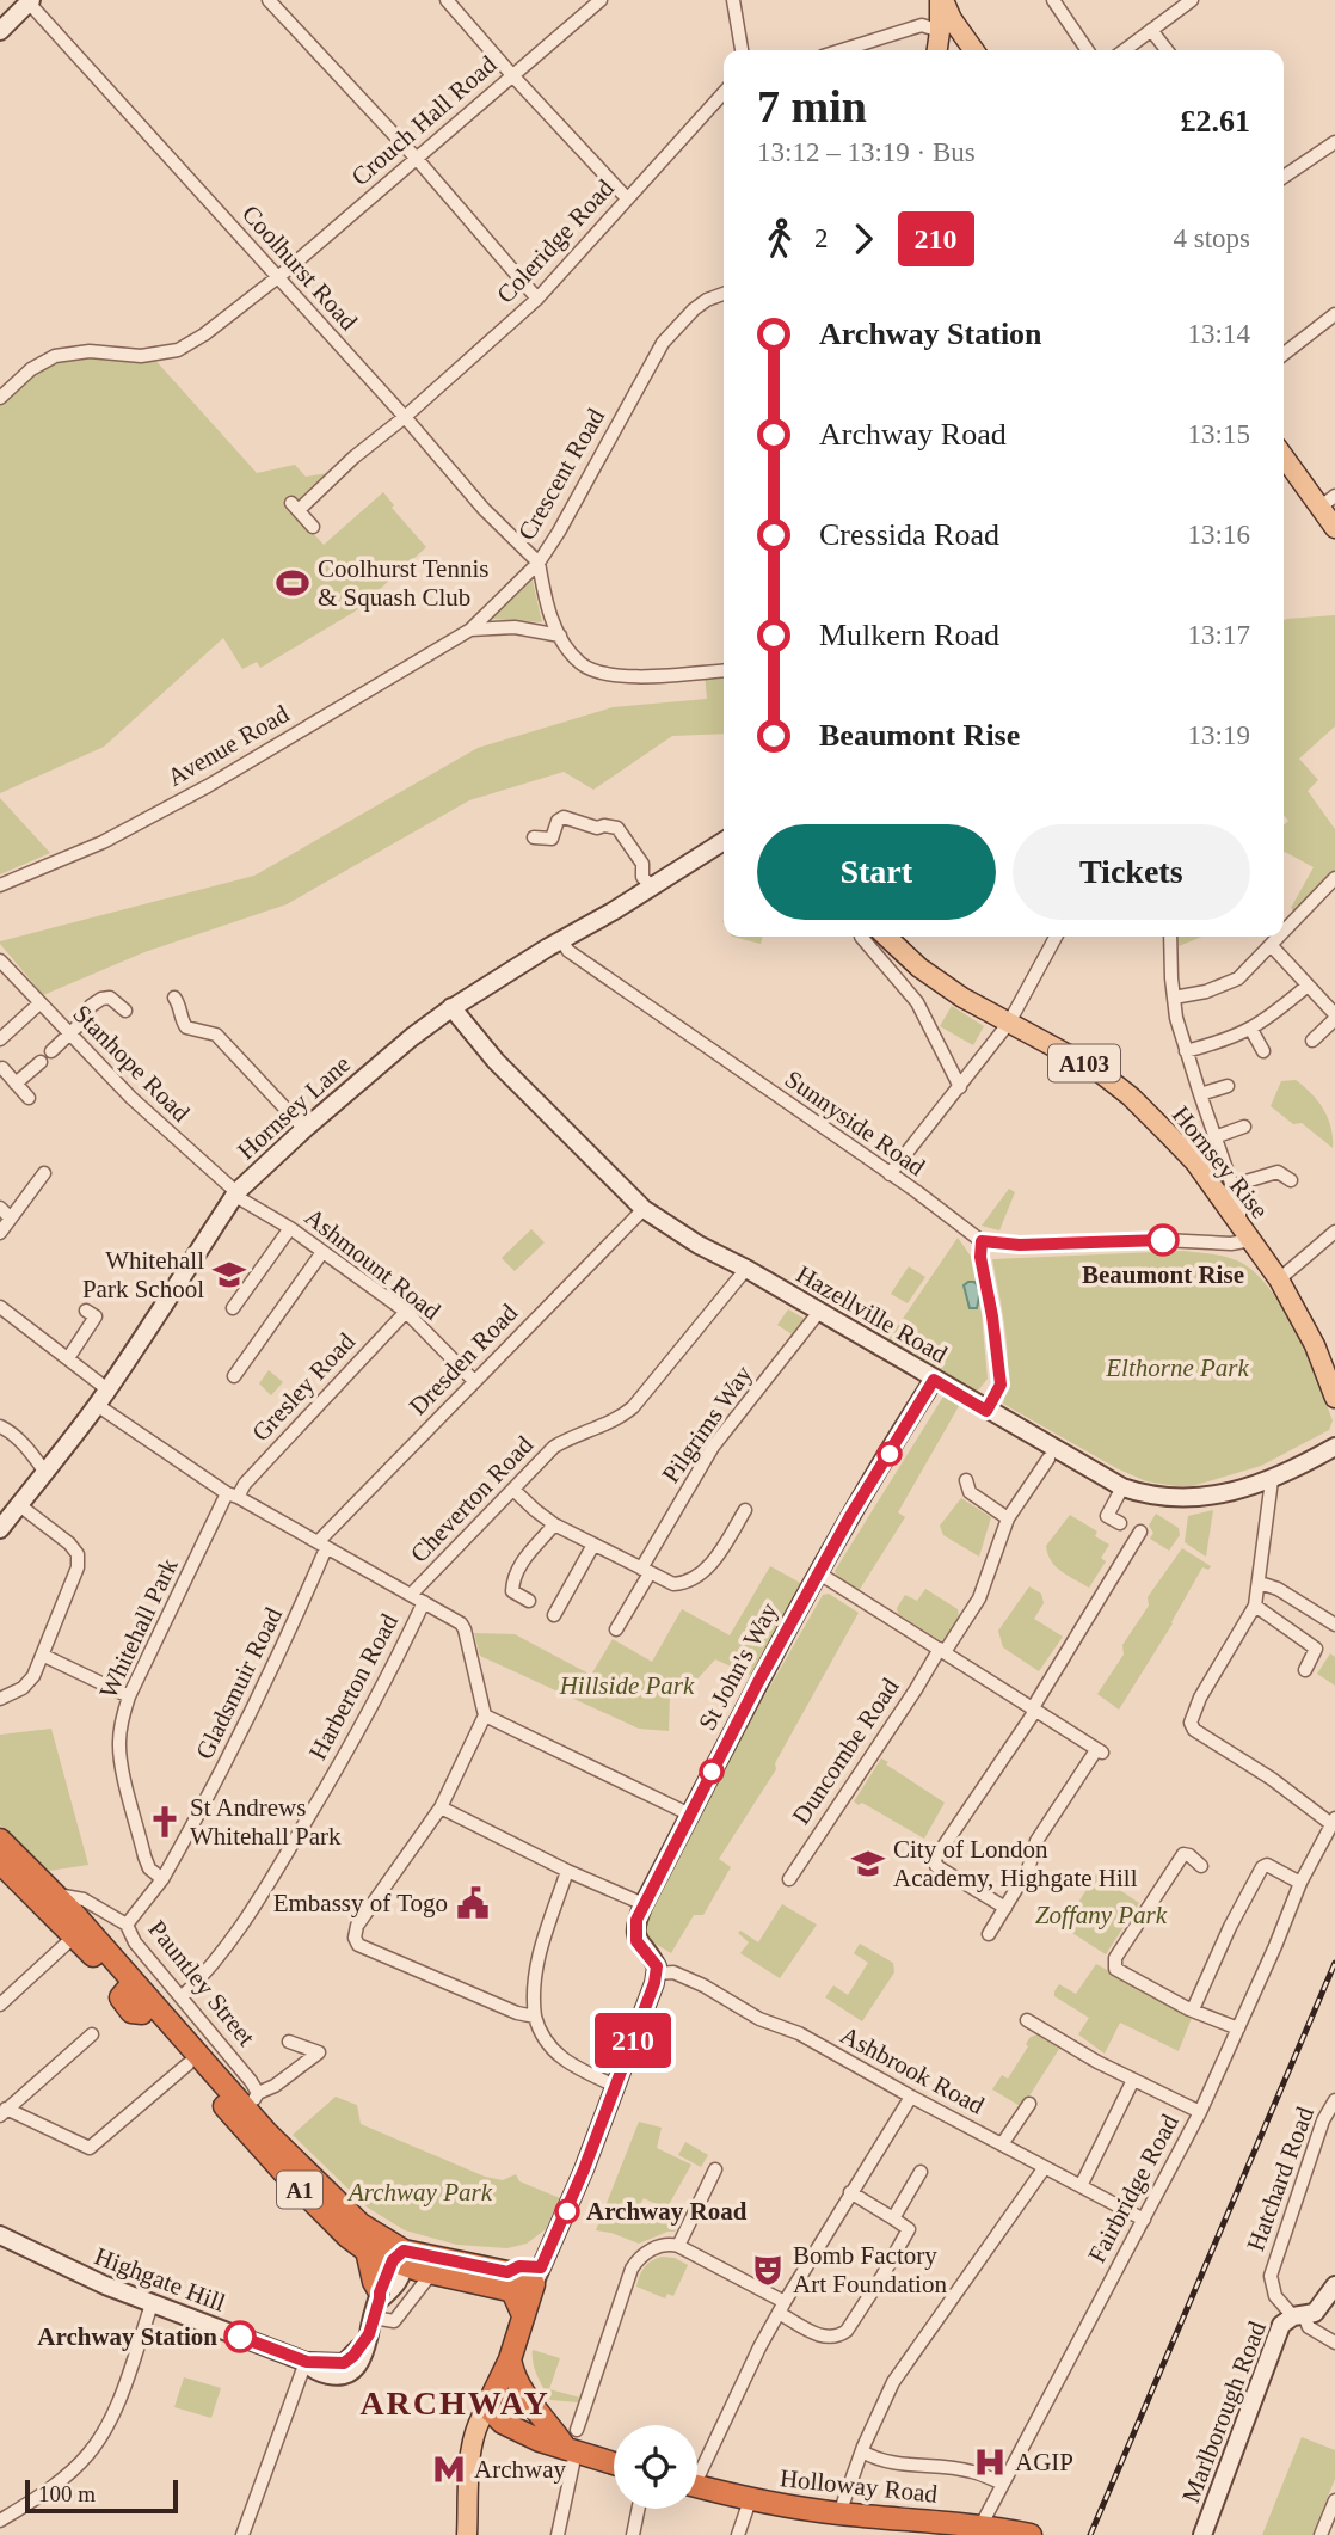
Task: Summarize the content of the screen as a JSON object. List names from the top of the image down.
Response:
{
  "streets": {
    "highway": ["A1", "Holloway Road"],
    "main road": ["A103", "Hornsey Rise"],
    "street": [
      "Crouch Hall Road",
      "Coleridge Road",
      "Coolhurst Road",
      "Crescent Road",
      "Avenue Road",
      "Stanhope Road",
      "Hornsey Lane",
      "Sunnyside Road",
      "Ashmount Road",
      "Hazellville Road",
      "Dresden Road",
      "Gresley Road",
      "Pilgrims Way",
      "Cheverton Road",
      "Whitehall Park",
      "St John's Way",
      "Gladsmuir Road",
      "Harberton Road",
      "Duncombe Road",
      "Pauntley Street",
      "Ashbrook Road",
      "Hatchard Road",
      "Fairbridge Road",
      "Highgate Hill",
      "Marlborough Road"
    ]
  },
  "crossings": [
    ["Crouch Hall Road", "Coolhurst Road"],
    ["Coleridge Road", "Coolhurst Road"],
    ["Coolhurst Road", "Crescent Road"],
    ["Coolhurst Road", "Avenue Road"],
    ["Crescent Road", "Avenue Road"],
    ["Stanhope Road", "Hornsey Lane"],
    ["Stanhope Road", "Ashmount Road"],
    ["Hornsey Lane", "Sunnyside Road"],
    ["Hornsey Lane", "Ashmount Road"],
    ["Hornsey Lane", "Hazellville Road"],
    ["Ashmount Road", "Dresden Road"],
    ["Ashmount Road", "Gresley Road"],
    ["Hazellville Road", "Dresden Road"],
    ["Hazellville Road", "Pilgrims Way"],
    ["Hazellville Road", "Cheverton Road"],
    ["Hazellville Road", "St John's Way"],
    ["Dresden Road", "Gladsmuir Road"],
    ["Gresley Road", "Whitehall Park"],
    ["Whitehall Park", "Gladsmuir Road"],
    ["St John's Way", "Ashbrook Road"],
    ["Harberton Road", "Pauntley Street"],
    ["Pauntley Street", "A1"],
    ["Ashbrook Road", "Fairbridge Road"],
    ["Hatchard Road", "Marlborough Road"],
    ["Fairbridge Road", "Holloway Road"]
  ],
  "districts": ["ARCHWAY"],
  "parks": [
    "Elthorne Park",
    "Hillside Park",
    "Zoffany Park",
    "Archway Park"
  ],
  "places": {
    "sports": ["Coolhurst Tennis & Squash Club"],
    "other": ["Beaumont Rise", "Archway Road", "Archway Station"],
    "school or university": ["Whitehall Park School", "City of London Academy, Highgate Hill"],
    "church": ["St Andrews Whitehall Park"],
    "public building": ["Embassy of Togo"],
    "theatre": ["Bomb Factory Art Foundation"],
    "hospital": ["AGIP"],
    "metro station": ["Archway"]
  },
  "lines": ["bus line 210"],
  "scale_bar": "100 m",
  "page": {
    "on_map": "210",
    "heading": ["7 min", "13:12 – 13:19 · Bus", "£2.61"],
    "legs": ["2", "210", "4 stops"],
    "list": [
      {
        "name": "Archway Station",
        "value": "13:14"
      },
      {
        "name": "Archway Road",
        "value": "13:15"
      },
      {
        "name": "Cressida Road",
        "value": "13:16"
      },
      {
        "name": "Mulkern Road",
        "value": "13:17"
      },
      {
        "name": "Beaumont Rise",
        "value": "13:19"
      }
    ],
    "buttons": ["Start", "Tickets"],
    "scale": "100 m"
  }
}
